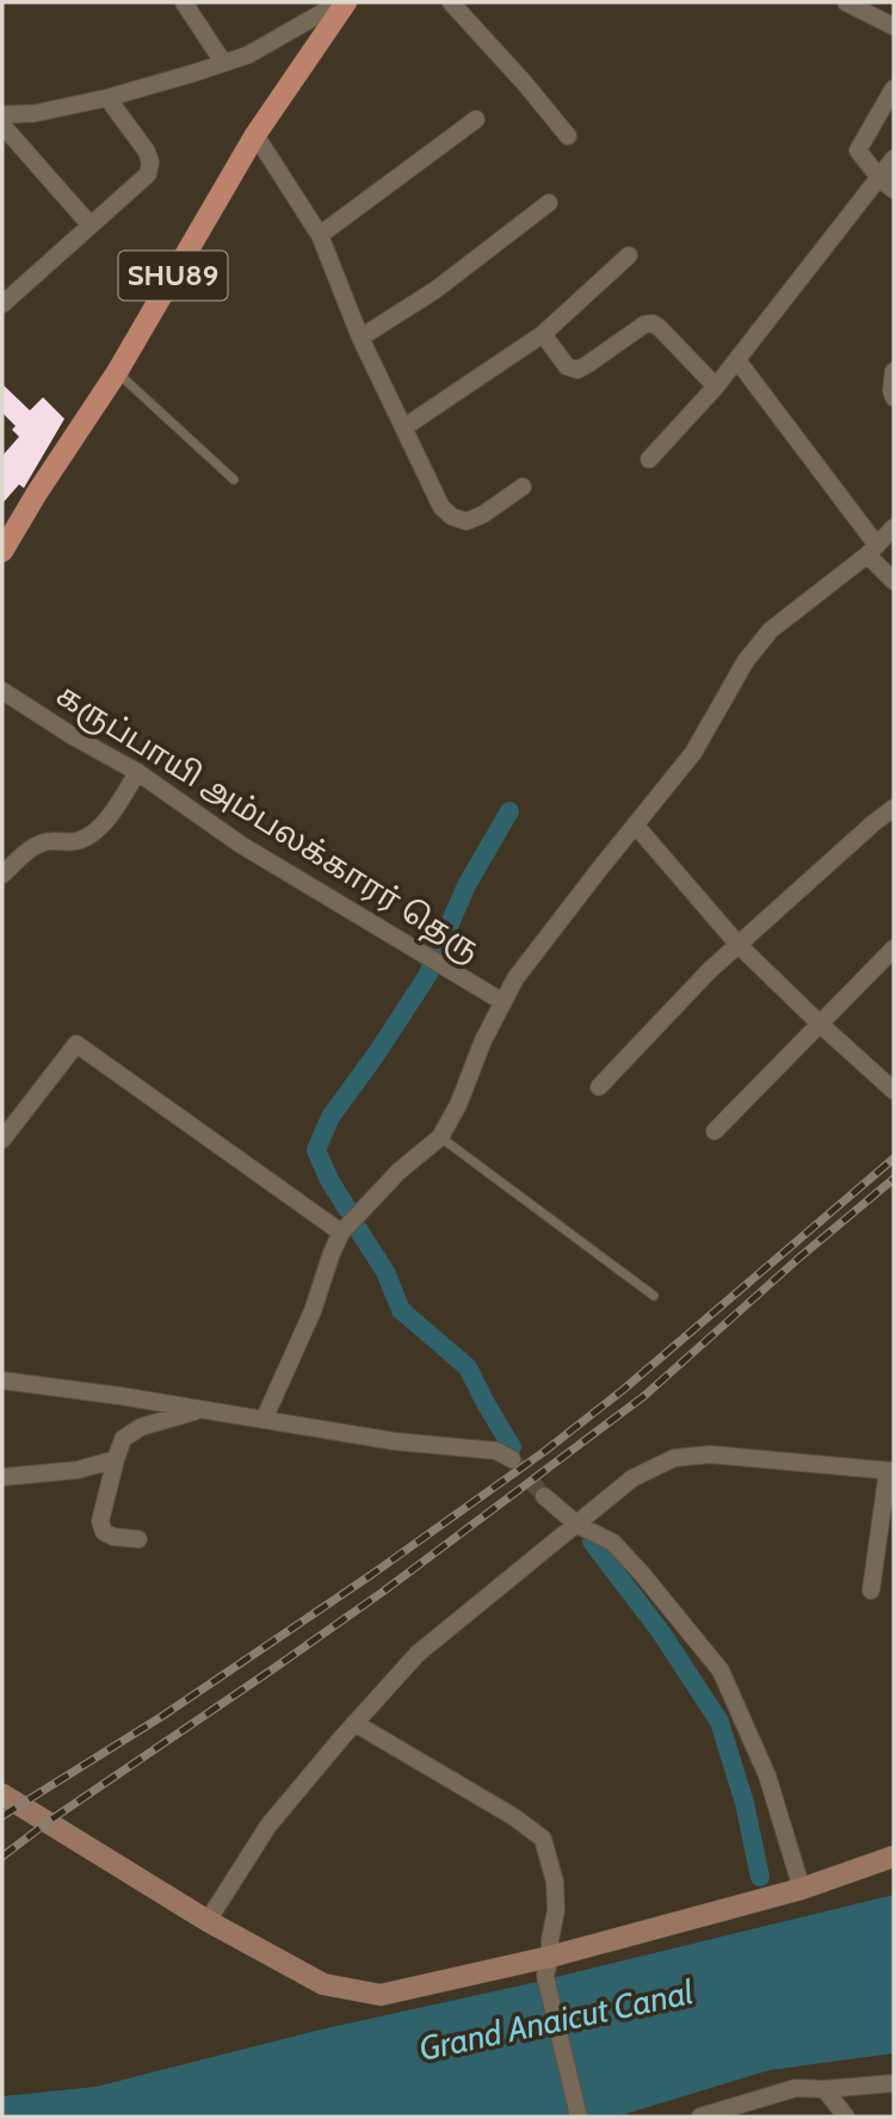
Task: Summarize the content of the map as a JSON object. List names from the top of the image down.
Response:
{
  "streets": {
    "main road": ["SHU89"],
    "street": ["கருப்பாயி அம்பலக்காரர் தெரு"]
  },
  "water": ["Grand Anaicut Canal"]
}
